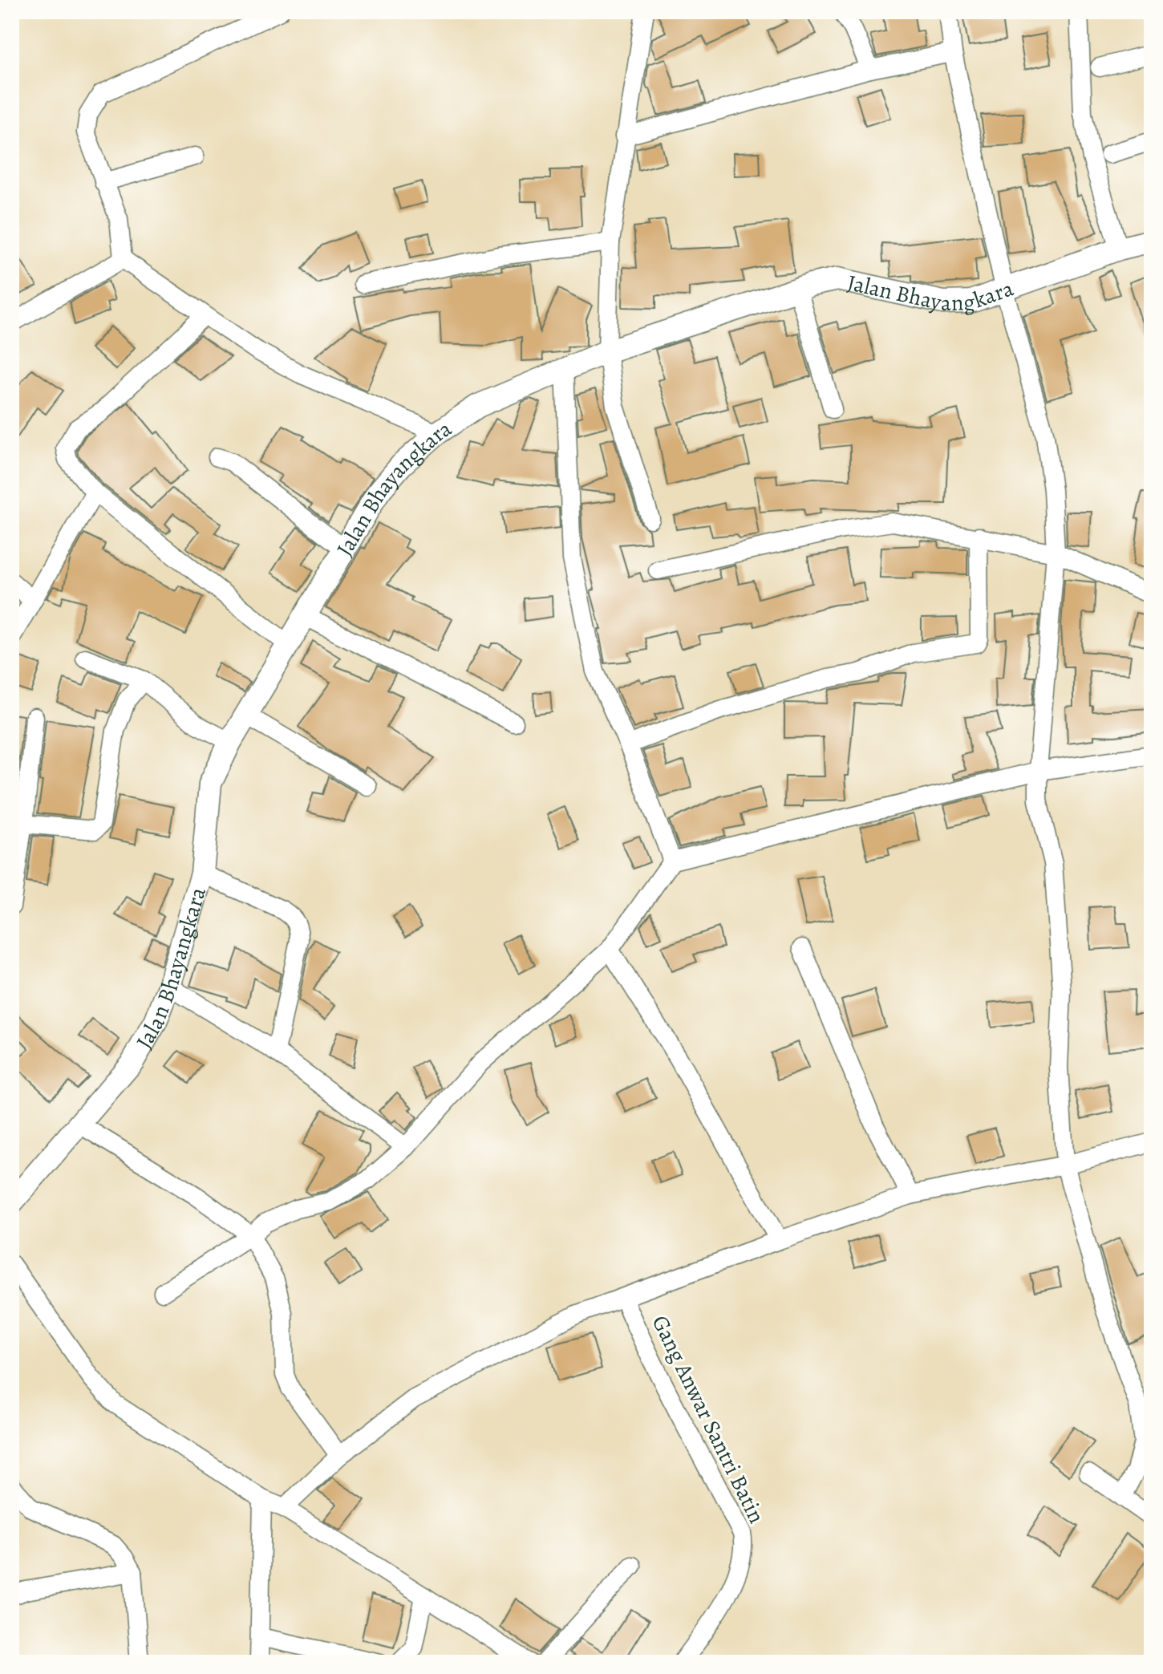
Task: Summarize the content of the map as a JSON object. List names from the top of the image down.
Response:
{
  "streets": {
    "street": ["Jalan Bhayangkara", "Gang Anwar Santri Batin"]
  }
}
